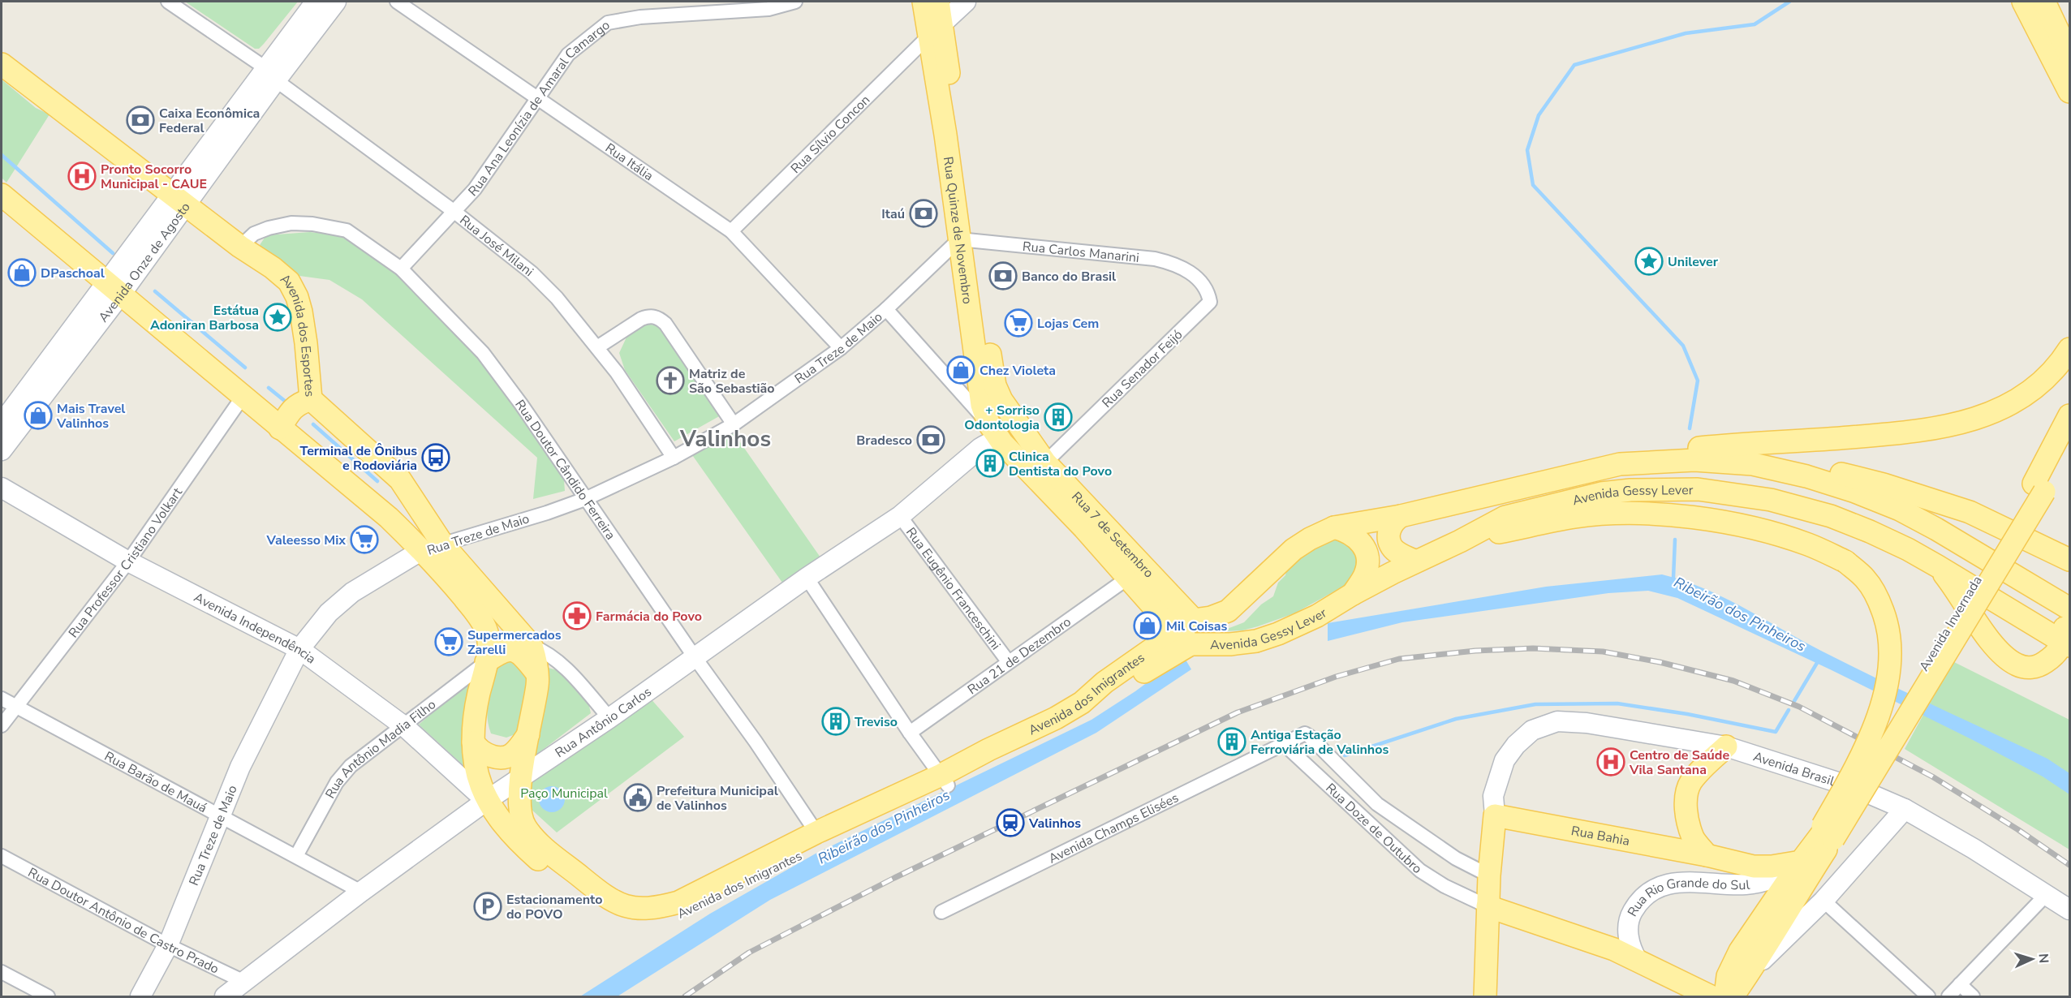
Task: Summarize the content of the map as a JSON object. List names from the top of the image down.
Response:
{
  "streets": {
    "main road": [
      "Rua Quinze de Novembro",
      "Avenida Onze de Agosto",
      "Avenida dos Esportes",
      "Rua Treze de Maio",
      "Avenida Gessy Lever",
      "Rua 7 de Setembro",
      "Avenida Invernada",
      "Avenida Independência",
      "Avenida dos Imigrantes",
      "Rua Antônio Carlos",
      "Avenida Brasil",
      "Rua Doze de Outubro",
      "Rua Bahia",
      "Rua Rio Grande do Sul"
    ],
    "street": [
      "Rua Ana Leonízia de Amaral Camargo",
      "Rua Sílvio Concon",
      "Rua Itália",
      "Rua José Milani",
      "Rua Carlos Manarini",
      "Rua Senador Feijó",
      "Rua Doutor Cândido Ferreira",
      "Rua Professor Cristiano Volkart",
      "Rua Eugênio Franceschini",
      "Rua 21 de Dezembro",
      "Rua Antônio Madia Filho",
      "Rua Barão de Mauá",
      "Avenida Champs Elisées",
      "Rua Doutor Antônio de Castro Prado"
    ]
  },
  "crossings": [
    ["Rua Ana Leonízia de Amaral Camargo", "Rua Itália"],
    ["Rua Ana Leonízia de Amaral Camargo", "Rua José Milani"],
    ["Rua Ana Leonízia de Amaral Camargo", "Rua Doutor Cândido Ferreira"],
    ["Rua Sílvio Concon", "Rua Itália"],
    ["Rua Sílvio Concon", "Rua Quinze de Novembro"],
    ["Rua Itália", "Rua Treze de Maio"],
    ["Rua Quinze de Novembro", "Rua Carlos Manarini"],
    ["Rua Quinze de Novembro", "Rua Treze de Maio"],
    ["Rua Quinze de Novembro", "Rua 7 de Setembro"],
    ["Rua José Milani", "Avenida Onze de Agosto"],
    ["Rua José Milani", "Rua Treze de Maio"],
    ["Rua Carlos Manarini", "Rua Treze de Maio"],
    ["Rua Carlos Manarini", "Rua Senador Feijó"],
    ["Avenida Onze de Agosto", "Avenida dos Esportes"],
    ["Avenida dos Esportes", "Rua Treze de Maio"],
    ["Avenida dos Esportes", "Rua Doutor Cândido Ferreira"],
    ["Avenida dos Esportes", "Rua Professor Cristiano Volkart"],
    ["Avenida dos Esportes", "Avenida Independência"],
    ["Avenida dos Esportes", "Avenida dos Imigrantes"],
    ["Avenida dos Esportes", "Rua Antônio Carlos"],
    ["Avenida dos Esportes", "Rua Antônio Madia Filho"],
    ["Rua Treze de Maio", "Rua Doutor Cândido Ferreira"],
    ["Rua Treze de Maio", "Avenida Independência"],
    ["Rua Treze de Maio", "Rua Barão de Mauá"],
    ["Rua Treze de Maio", "Rua Doutor Antônio de Castro Prado"],
    ["Rua Senador Feijó", "Rua 7 de Setembro"],
    ["Rua Doutor Cândido Ferreira", "Avenida dos Imigrantes"],
    ["Rua Doutor Cândido Ferreira", "Rua Antônio Carlos"],
    ["Avenida Gessy Lever", "Rua 7 de Setembro"],
    ["Avenida Gessy Lever", "Avenida dos Imigrantes"],
    ["Rua 7 de Setembro", "Rua 21 de Dezembro"],
    ["Rua 7 de Setembro", "Avenida dos Imigrantes"],
    ["Rua 7 de Setembro", "Rua Antônio Carlos"],
    ["Rua Professor Cristiano Volkart", "Avenida Independência"],
    ["Rua Professor Cristiano Volkart", "Rua Barão de Mauá"],
    ["Rua Eugênio Franceschini", "Rua 21 de Dezembro"],
    ["Rua Eugênio Franceschini", "Rua Antônio Carlos"],
    ["Avenida Independência", "Avenida dos Imigrantes"],
    ["Avenida Independência", "Rua Antônio Carlos"],
    ["Avenida Independência", "Rua Antônio Madia Filho"],
    ["Avenida dos Imigrantes", "Rua Antônio Carlos"],
    ["Rua Antônio Carlos", "Rua Barão de Mauá"],
    ["Rua Antônio Carlos", "Rua Doutor Antônio de Castro Prado"],
    ["Rua Antônio Madia Filho", "Rua Barão de Mauá"],
    ["Avenida Brasil", "Rua Doze de Outubro"],
    ["Avenida Brasil", "Rua Bahia"],
    ["Rua Doze de Outubro", "Avenida Champs Elisées"],
    ["Rua Doze de Outubro", "Rua Rio Grande do Sul"],
    ["Rua Bahia", "Rua Rio Grande do Sul"]
  ],
  "districts": ["Valinhos"],
  "water": ["Ribeirão dos Pinheiros"],
  "parks": ["Paço Municipal"],
  "places": {
    "bank": [
      "Caixa Econômica Federal",
      "Itaú",
      "Banco do Brasil",
      "Bradesco"
    ],
    "hospital": ["Pronto Socorro Municipal - CAUE", "Centro de Saúde Vila Santana"],
    "place": ["Unilever", "Estátua Adoniran Barbosa"],
    "shop": [
      "DPaschoal",
      "Chez Violeta",
      "Mais Travel Valinhos",
      "Mil Coisas"
    ],
    "supermarket": ["Lojas Cem", "Valeesso Mix", "Supermercados Zarelli"],
    "church": ["Matriz de São Sebastião"],
    "building": [
      "+ Sorriso Odontologia",
      "Clinica Dentista do Povo",
      "Treviso",
      "Antiga Estação Ferroviária de Valinhos"
    ],
    "bus stop": ["Terminal de Ônibus e Rodoviária"],
    "pharmacy": ["Farmácia do Povo"],
    "public building": ["Prefeitura Municipal de Valinhos"],
    "station": ["Valinhos"],
    "parking": ["Estacionamento do POVO"]
  },
  "north": "right"
}
